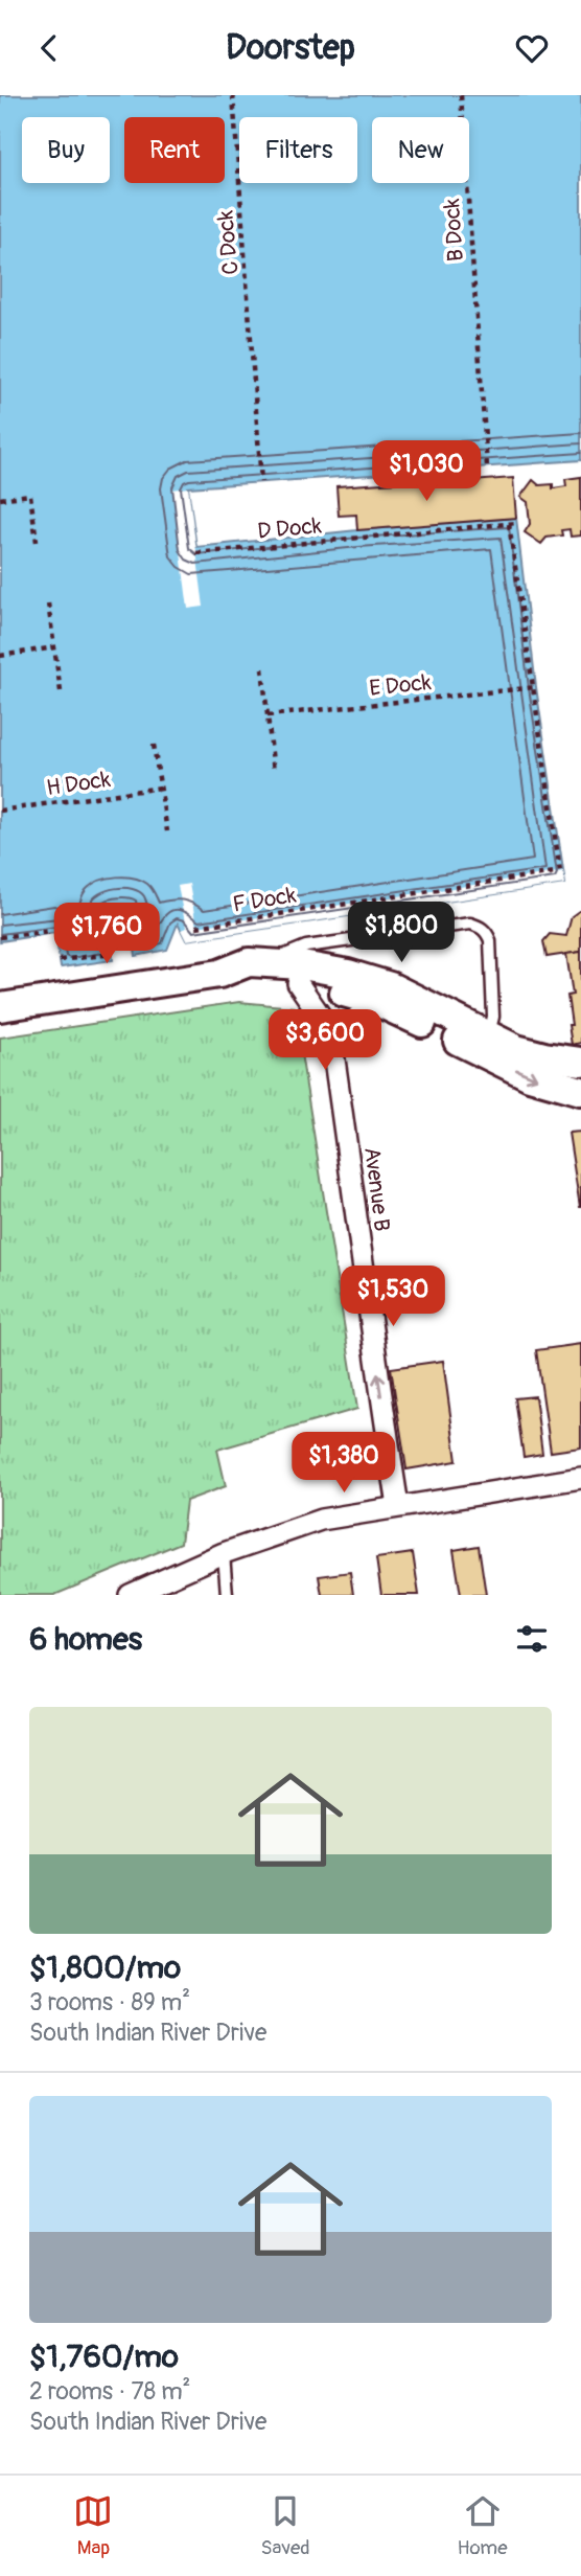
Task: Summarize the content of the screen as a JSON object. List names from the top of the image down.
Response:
{
  "streets": {
    "street": ["Avenue B"],
    "path": [
      "B Dock",
      "C Dock",
      "D Dock",
      "E Dock",
      "H Dock",
      "F Dock"
    ]
  },
  "crossings": [
    ["E Dock", "F Dock"]
  ],
  "one_way": ["Avenue B"],
  "page": {
    "header": "Doorstep",
    "chip": [
      "Buy",
      "Rent",
      "Filters",
      "New"
    ],
    "price": [
      "$1,030",
      "$1,800",
      "$1,760",
      "$3,600",
      "$1,530",
      "$1,380"
    ],
    "heading": "6 homes",
    "list": [
      {
        "name": "$1,800/mo",
        "note": "3 rooms · 89 m² · South Indian River Drive"
      },
      {
        "name": "$1,760/mo",
        "note": "2 rooms · 78 m² · South Indian River Drive"
      }
    ],
    "tabs": ["Map", "Saved", "Home"]
  }
}
